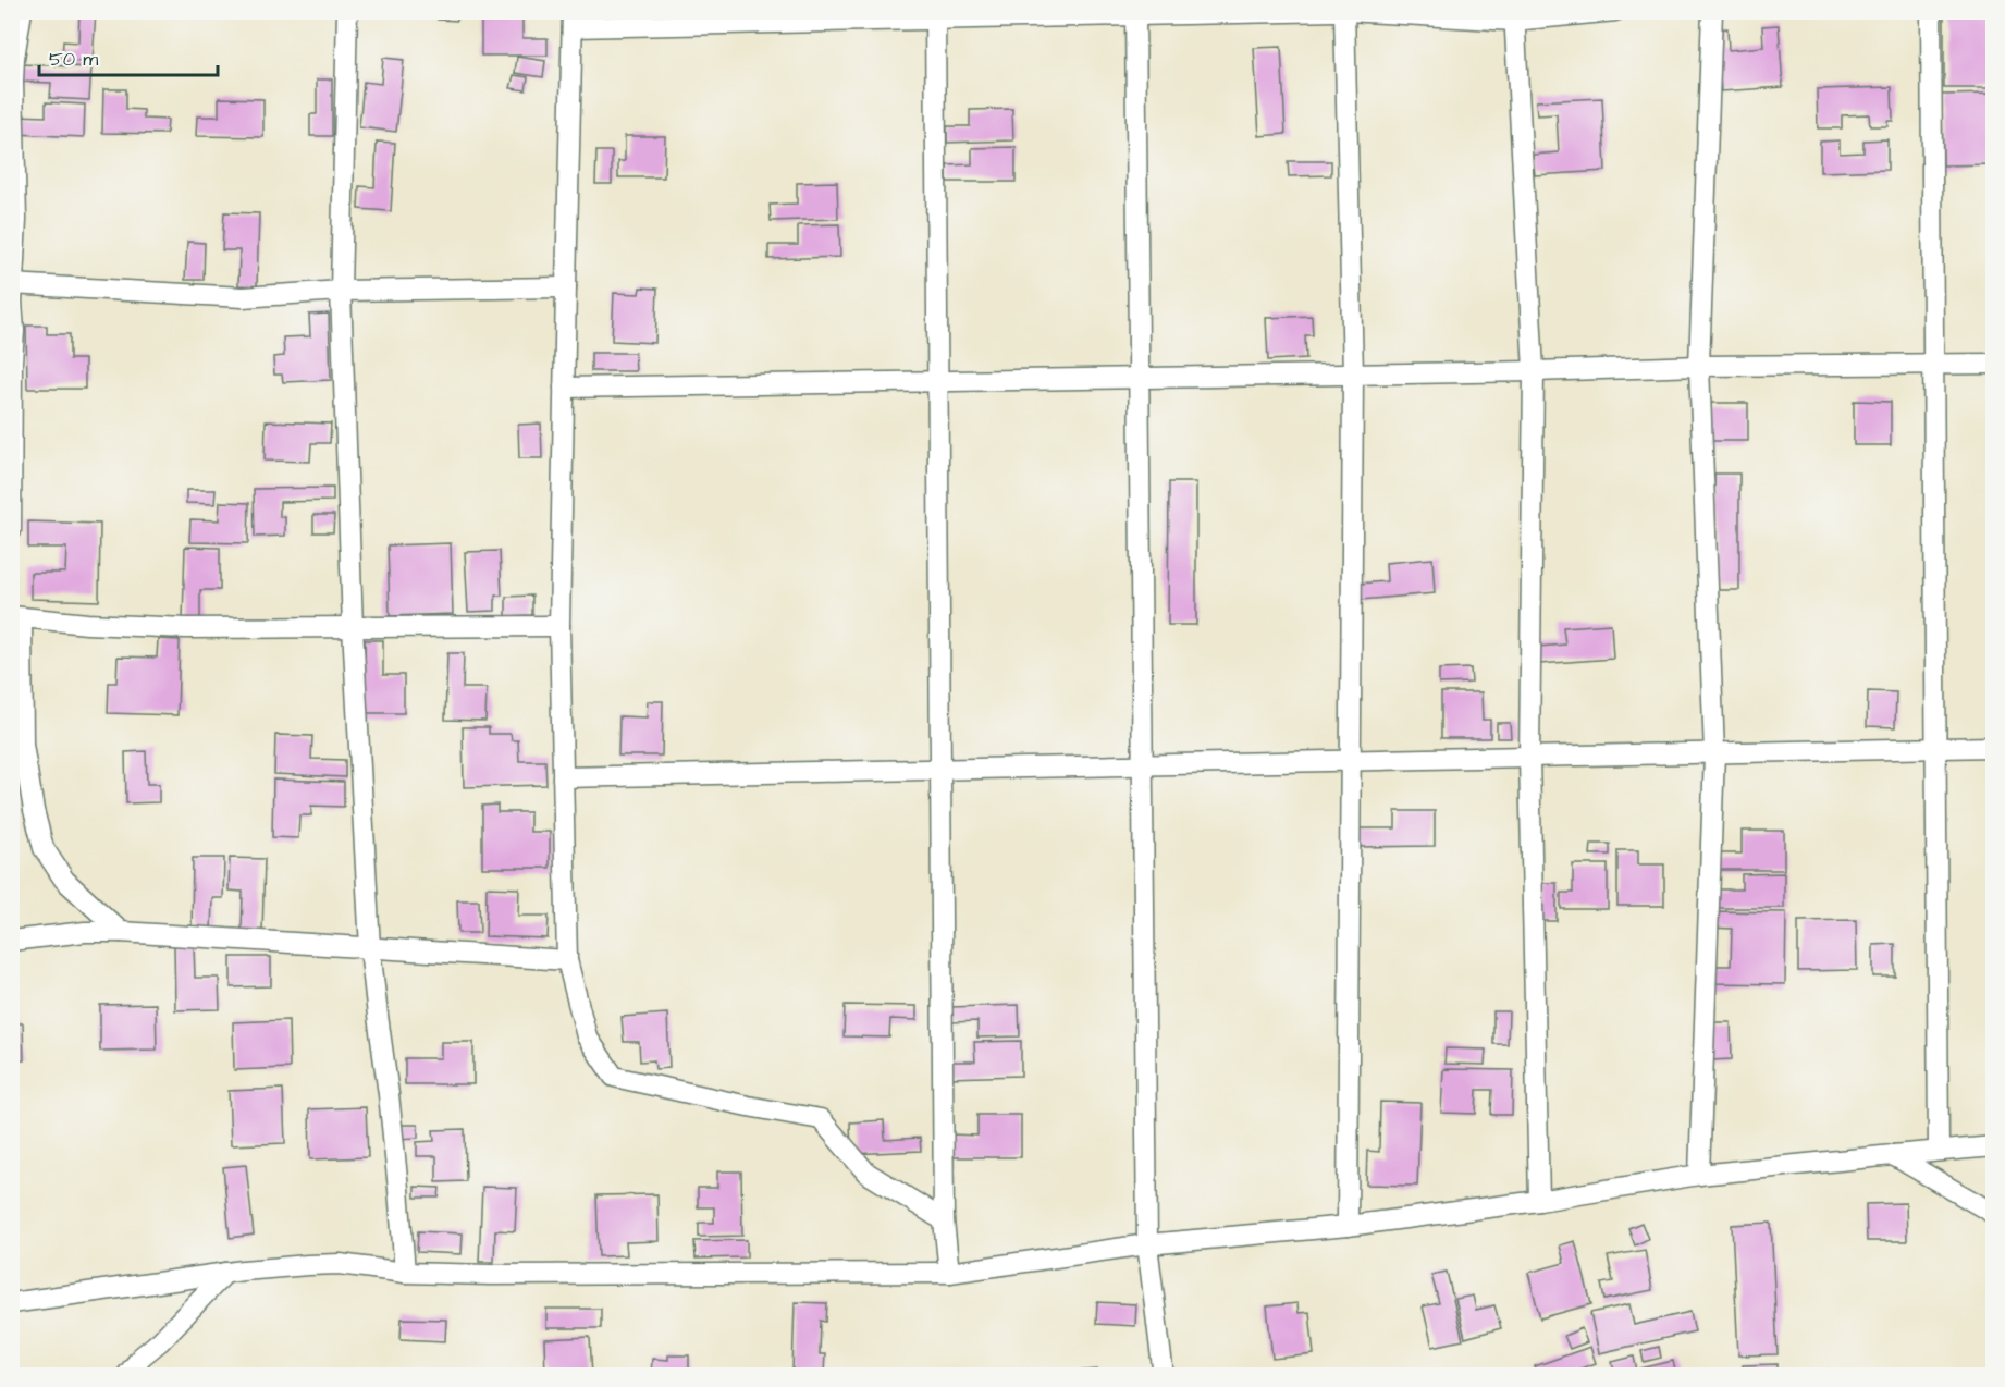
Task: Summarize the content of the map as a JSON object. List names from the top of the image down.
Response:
{
  "scale_bar": "50 m"
}
